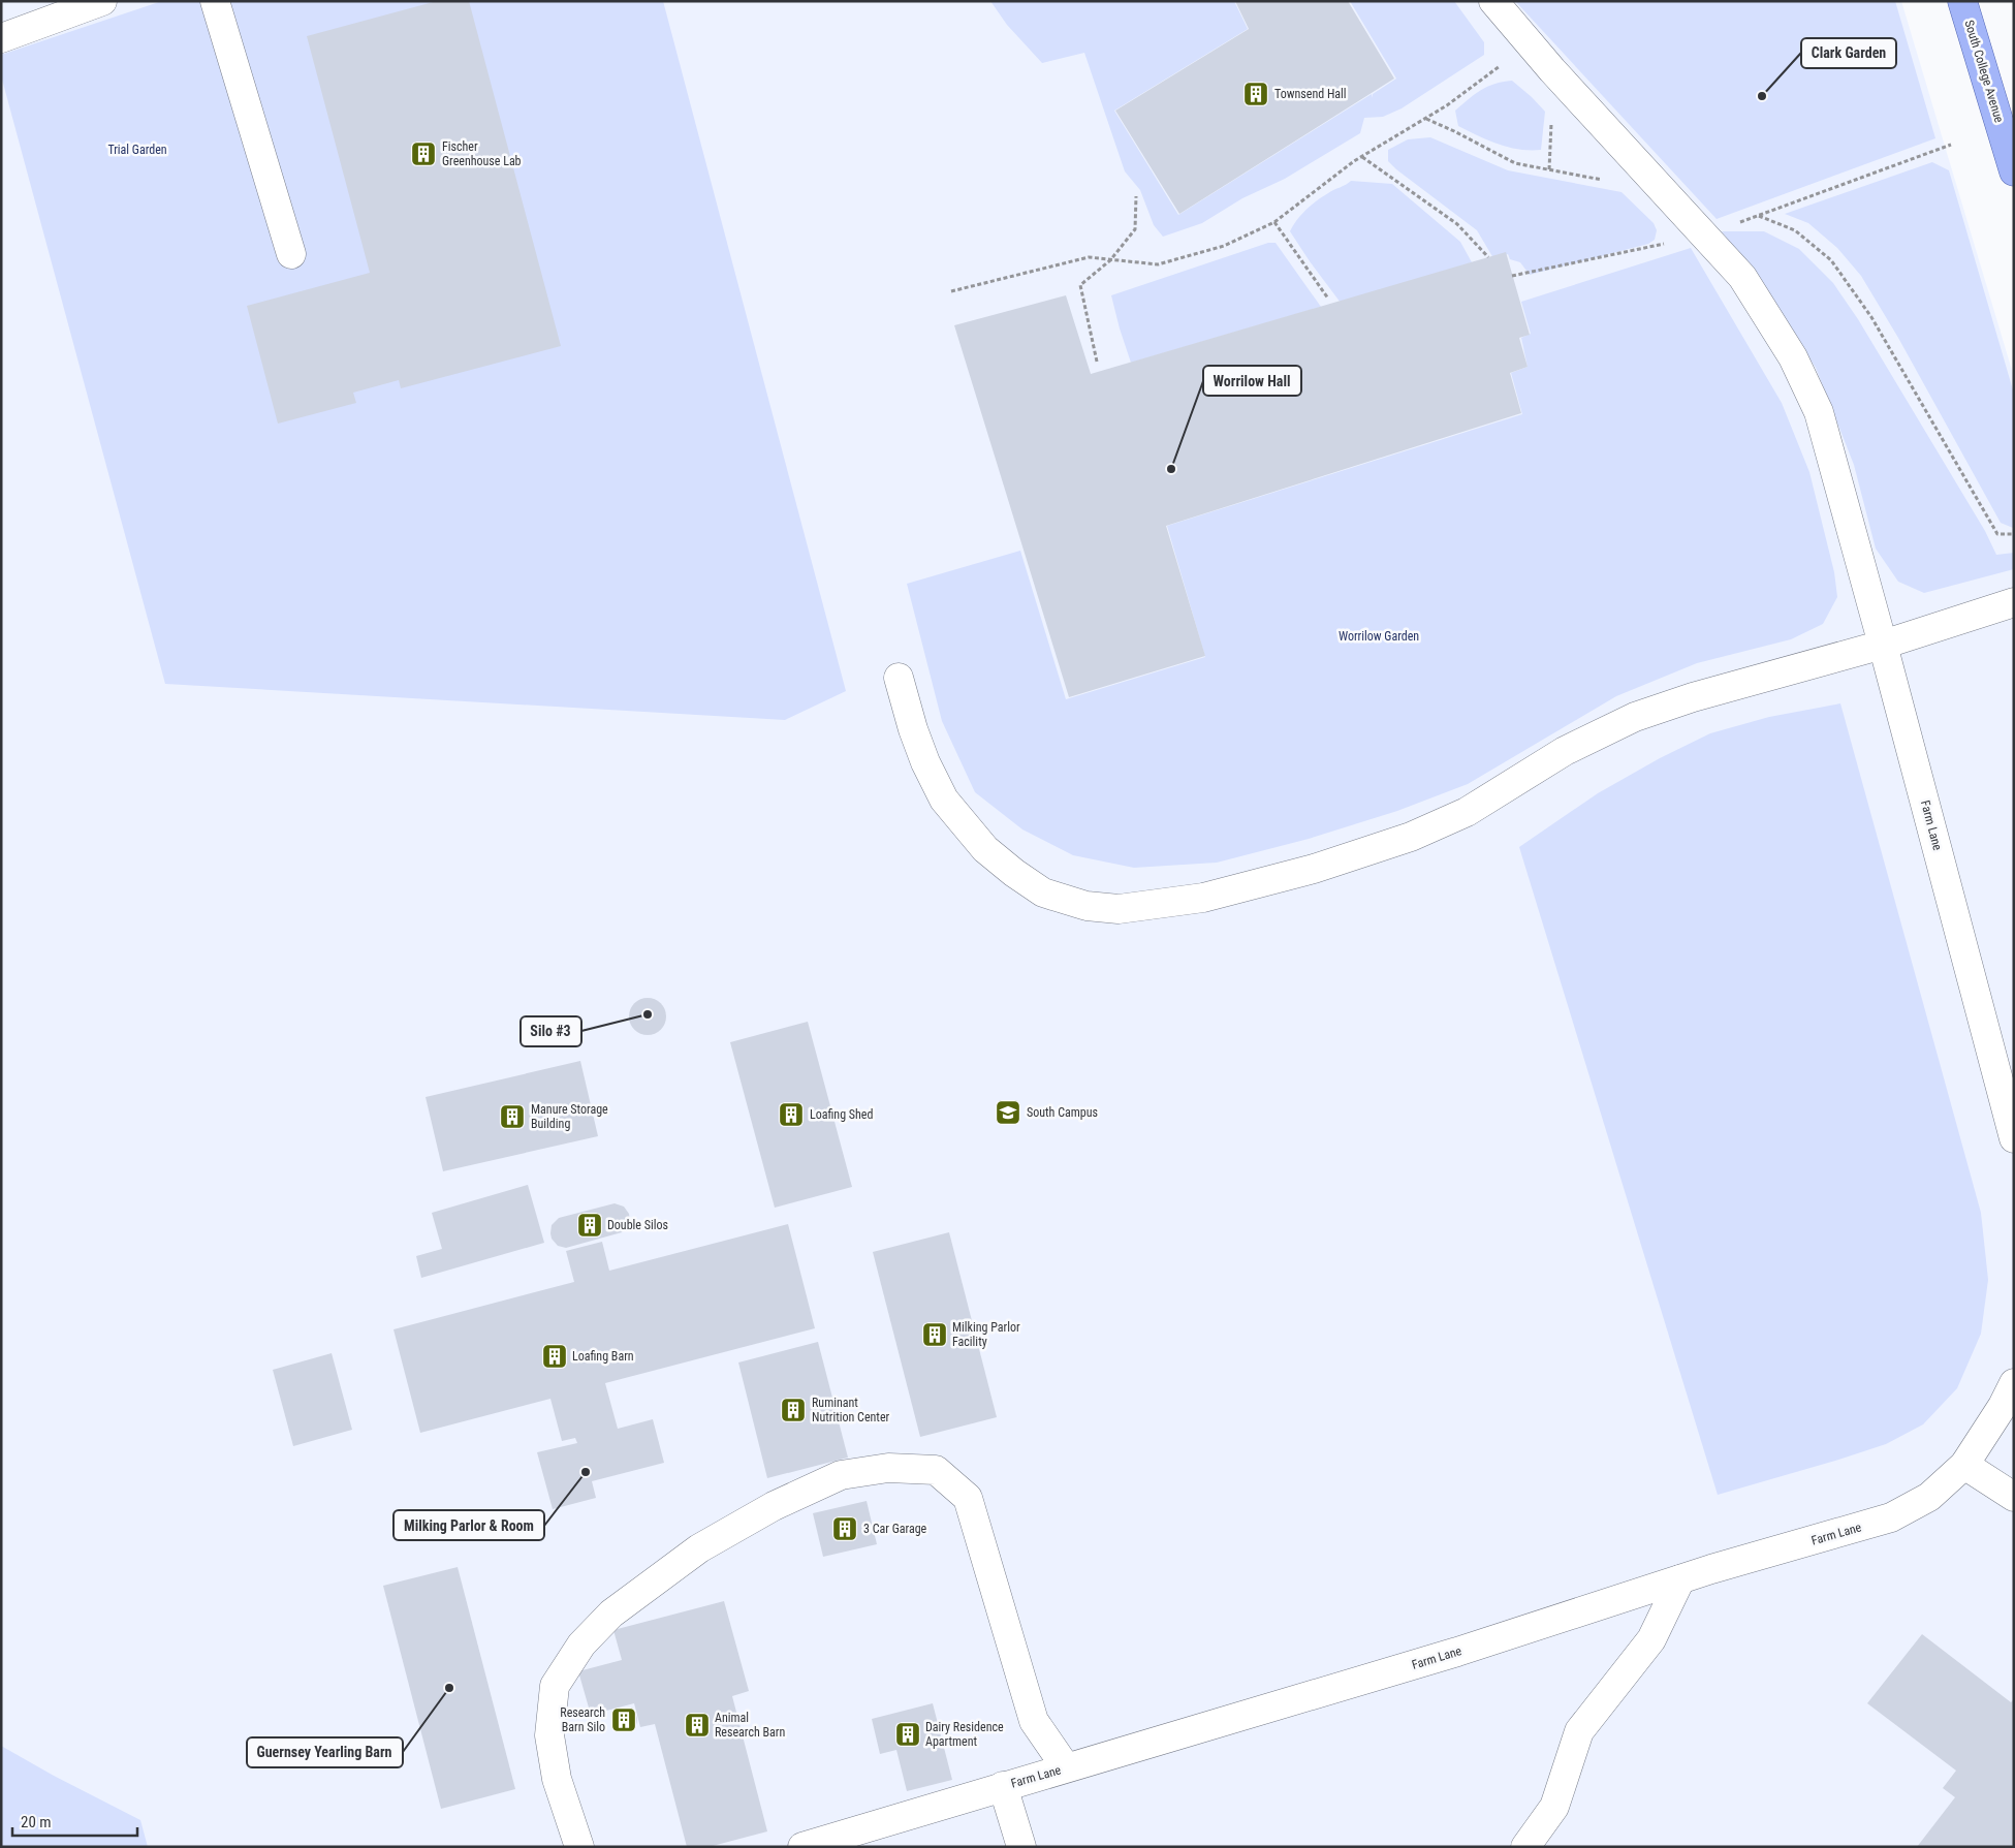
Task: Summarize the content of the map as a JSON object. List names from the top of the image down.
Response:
{
  "streets": {
    "main road": ["South College Avenue"],
    "street": ["Farm Lane"]
  },
  "parks": ["Trial Garden", "Worrilow Garden"],
  "places": {
    "building": [
      "Townsend Hall",
      "Fischer Greenhouse Lab",
      "Loafing Shed",
      "Manure Storage Building",
      "Double Silos",
      "Milking Parlor Facility",
      "Loafing Barn",
      "Ruminant Nutrition Center",
      "3 Car Garage",
      "Research Barn Silo",
      "Animal Research Barn",
      "Dairy Residence Apartment"
    ],
    "other": [
      "Clark Garden",
      "Worrilow Hall",
      "Silo #3",
      "Milking Parlor & Room",
      "Guernsey Yearling Barn"
    ],
    "school or university": ["South Campus"]
  },
  "scale_bar": "20 m"
}
